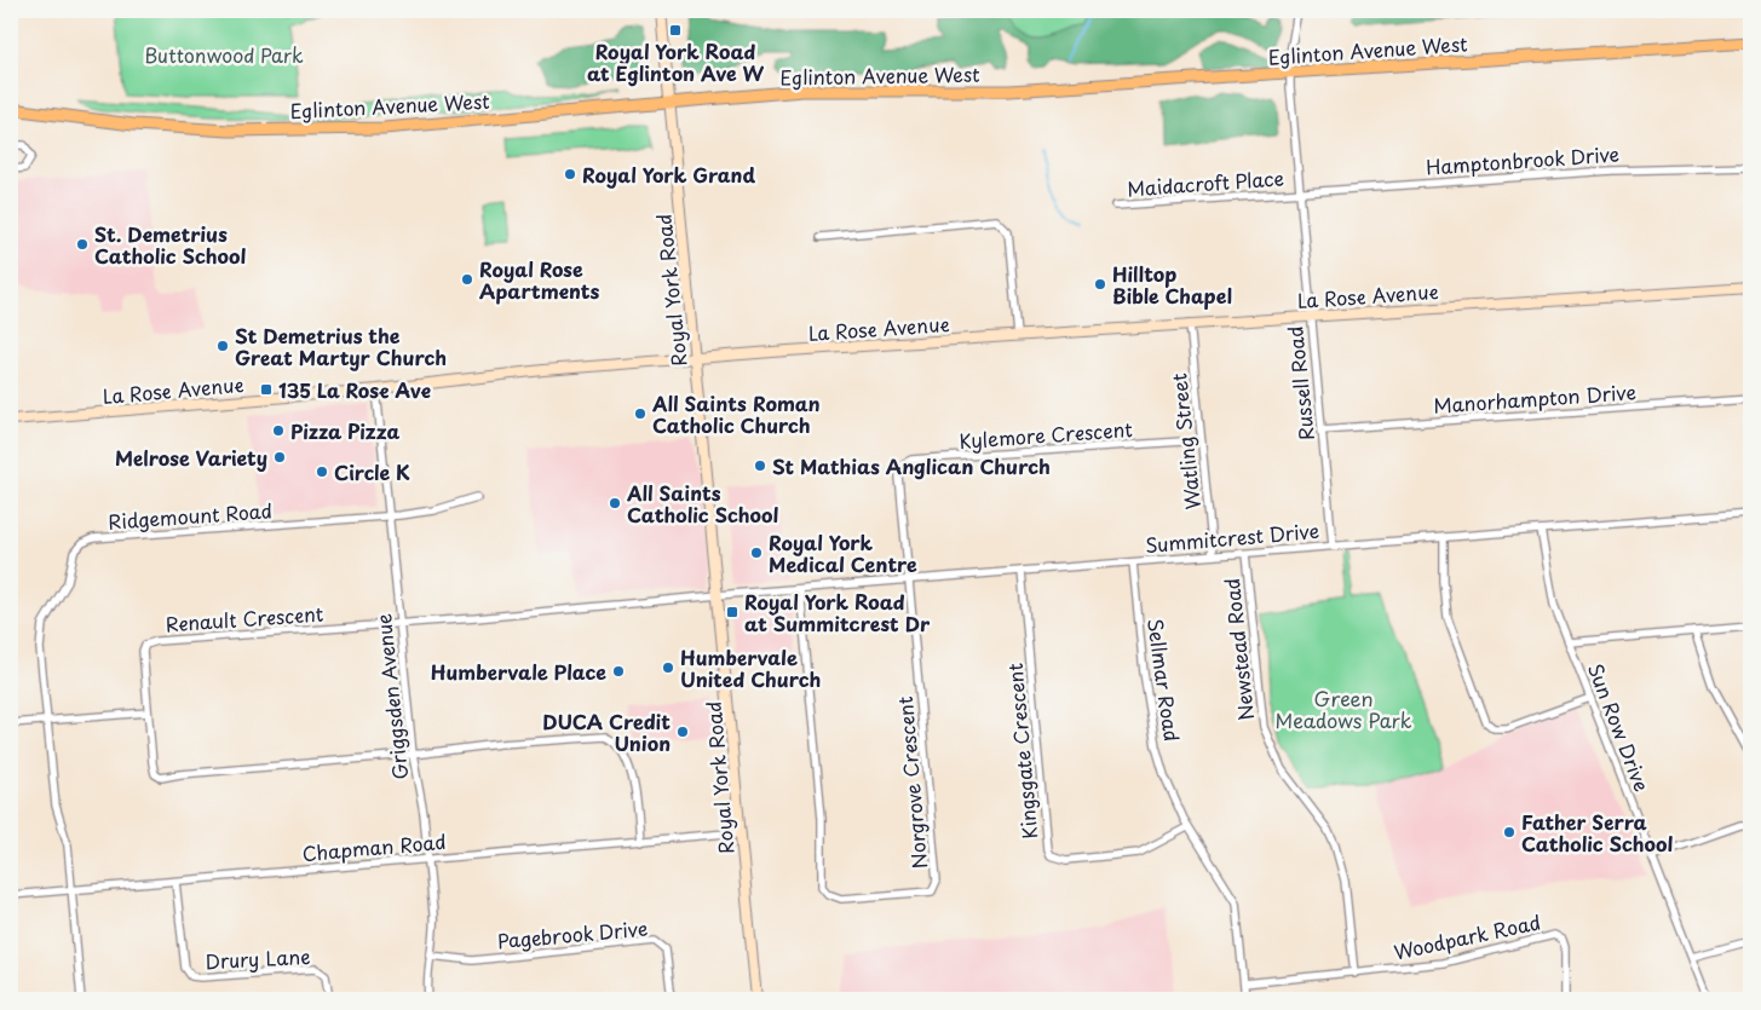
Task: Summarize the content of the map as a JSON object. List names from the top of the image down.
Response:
{
  "streets": {
    "main road": ["Eglinton Avenue West"],
    "street": [
      "Hamptonbrook Drive",
      "Maidacroft Place",
      "Royal York Road",
      "La Rose Avenue",
      "Russell Road",
      "Manorhampton Drive",
      "Kylemore Crescent",
      "Watling Street",
      "Ridgemount Road",
      "Summitcrest Drive",
      "Renault Crescent",
      "Newstead Road",
      "Sellmar Road",
      "Griggsden Avenue",
      "Sun Row Drive",
      "Kingsgate Crescent",
      "Norgrove Crescent",
      "Chapman Road",
      "Pagebrook Drive",
      "Woodpark Road",
      "Drury Lane"
    ]
  },
  "crossings": [
    ["Eglinton Avenue West", "Royal York Road"],
    ["Eglinton Avenue West", "Russell Road"],
    ["Hamptonbrook Drive", "Maidacroft Place"],
    ["Hamptonbrook Drive", "Russell Road"],
    ["Maidacroft Place", "Russell Road"],
    ["Royal York Road", "La Rose Avenue"],
    ["Royal York Road", "Summitcrest Drive"],
    ["Royal York Road", "Renault Crescent"],
    ["Royal York Road", "Chapman Road"],
    ["La Rose Avenue", "Russell Road"],
    ["La Rose Avenue", "Watling Street"],
    ["La Rose Avenue", "Griggsden Avenue"],
    ["Russell Road", "Manorhampton Drive"],
    ["Russell Road", "Summitcrest Drive"],
    ["Kylemore Crescent", "Watling Street"],
    ["Kylemore Crescent", "Summitcrest Drive"],
    ["Kylemore Crescent", "Norgrove Crescent"],
    ["Watling Street", "Summitcrest Drive"],
    ["Ridgemount Road", "Griggsden Avenue"],
    ["Ridgemount Road", "Chapman Road"],
    ["Summitcrest Drive", "Renault Crescent"],
    ["Summitcrest Drive", "Newstead Road"],
    ["Summitcrest Drive", "Sellmar Road"],
    ["Summitcrest Drive", "Sun Row Drive"],
    ["Summitcrest Drive", "Kingsgate Crescent"],
    ["Summitcrest Drive", "Norgrove Crescent"],
    ["Renault Crescent", "Griggsden Avenue"],
    ["Renault Crescent", "Chapman Road"],
    ["Newstead Road", "Woodpark Road"],
    ["Sellmar Road", "Kingsgate Crescent"],
    ["Sellmar Road", "Woodpark Road"],
    ["Griggsden Avenue", "Chapman Road"],
    ["Griggsden Avenue", "Pagebrook Drive"],
    ["Chapman Road", "Drury Lane"]
  ],
  "parks": ["Buttonwood Park", "Green Meadows Park"],
  "places": {
    "transit": ["Royal York Road at Eglinton Ave W", "135 La Rose Ave", "Royal York Road at Summitcrest Dr"],
    "other": [
      "Royal York Grand",
      "St. Demetrius Catholic School",
      "Royal Rose Apartments",
      "Hilltop Bible Chapel",
      "St Demetrius the Great Martyr Church",
      "All Saints Roman Catholic Church",
      "Pizza Pizza",
      "Melrose Variety",
      "St Mathias Anglican Church",
      "Circle K",
      "All Saints Catholic School",
      "Royal York Medical Centre",
      "Humbervale United Church",
      "Humbervale Place",
      "DUCA Credit Union",
      "Father Serra Catholic School"
    ]
  }
}
